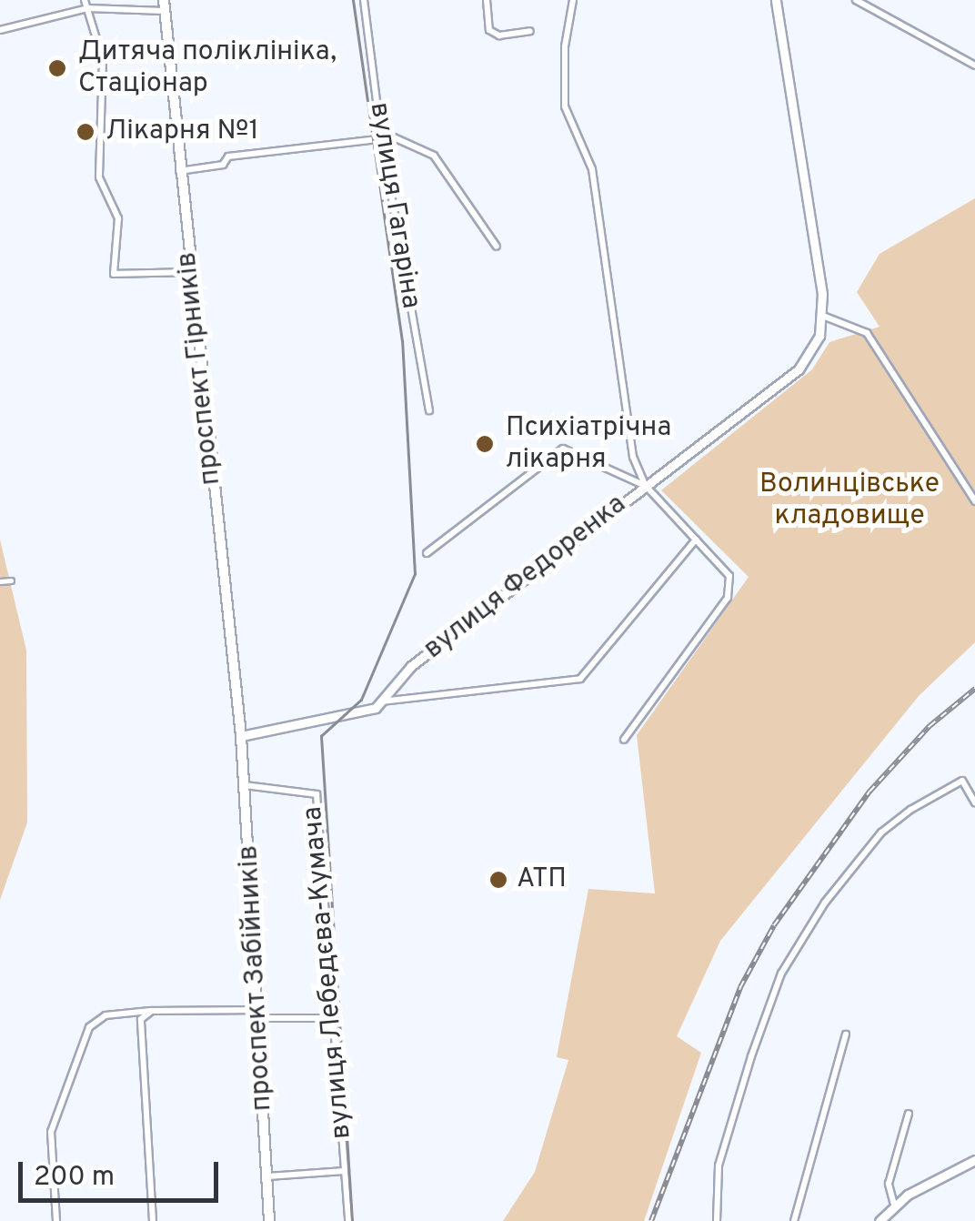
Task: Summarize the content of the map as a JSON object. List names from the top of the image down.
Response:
{
  "streets": {
    "main road": ["проспект Гірників", "проспект Забійників"],
    "street": ["вулиця Гагаріна", "вулиця Федоренка", "вулиця Лебедєва-Кумача"]
  },
  "crossings": [
    ["проспект Гірників", "проспект Забійників"],
    ["вулиця Лебедєва-Кумача", "проспект Забійників"]
  ],
  "parks": ["Волинцівське кладовище"],
  "places": [
    "Дитяча поліклініка, Стаціонар",
    "Лікарня №1",
    "Психіатрічна лікарня",
    "АТП"
  ],
  "scale_bar": "200 m"
}
